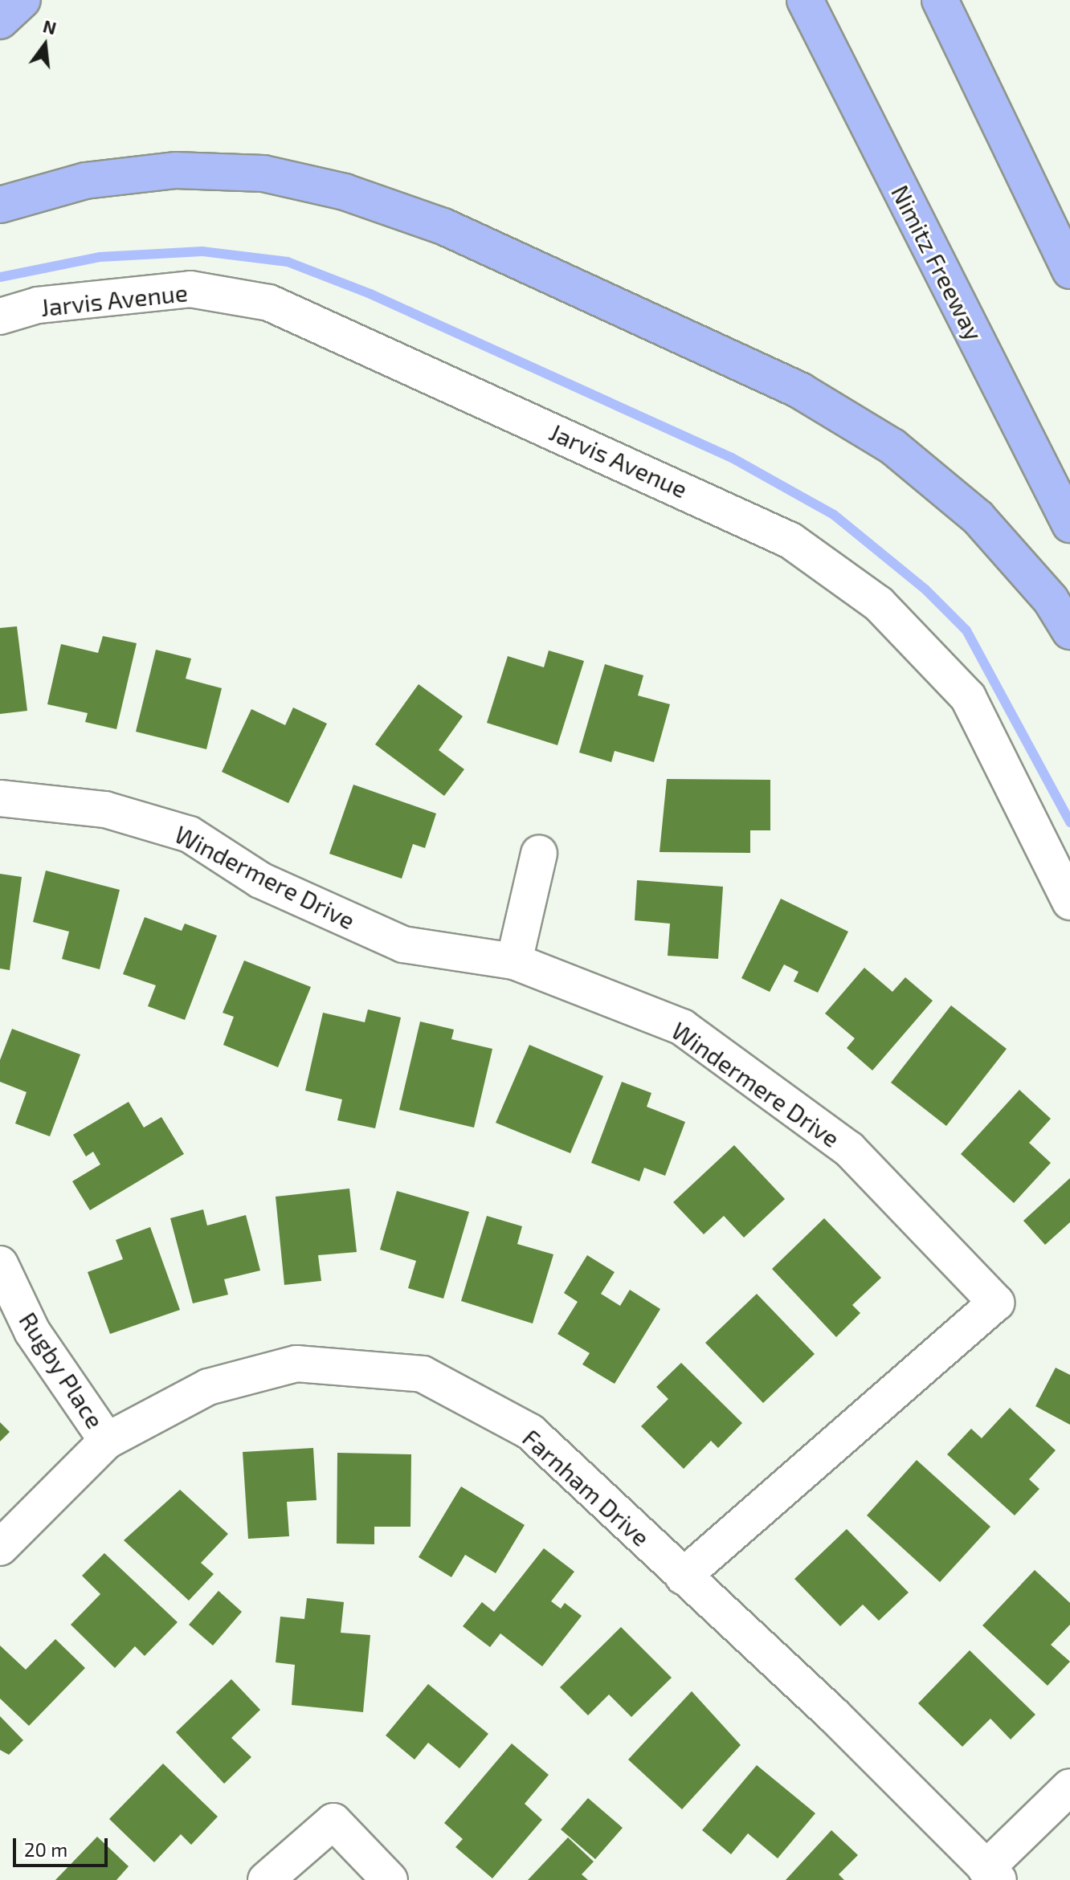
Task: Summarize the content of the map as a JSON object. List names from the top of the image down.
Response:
{
  "streets": {
    "highway": ["Nimitz Freeway"],
    "street": [
      "Jarvis Avenue",
      "Windermere Drive",
      "Rugby Place",
      "Farnham Drive"
    ]
  },
  "crossings": [
    ["Windermere Drive", "Farnham Drive"],
    ["Rugby Place", "Farnham Drive"]
  ],
  "scale_bar": "20 m",
  "north": "top"
}
